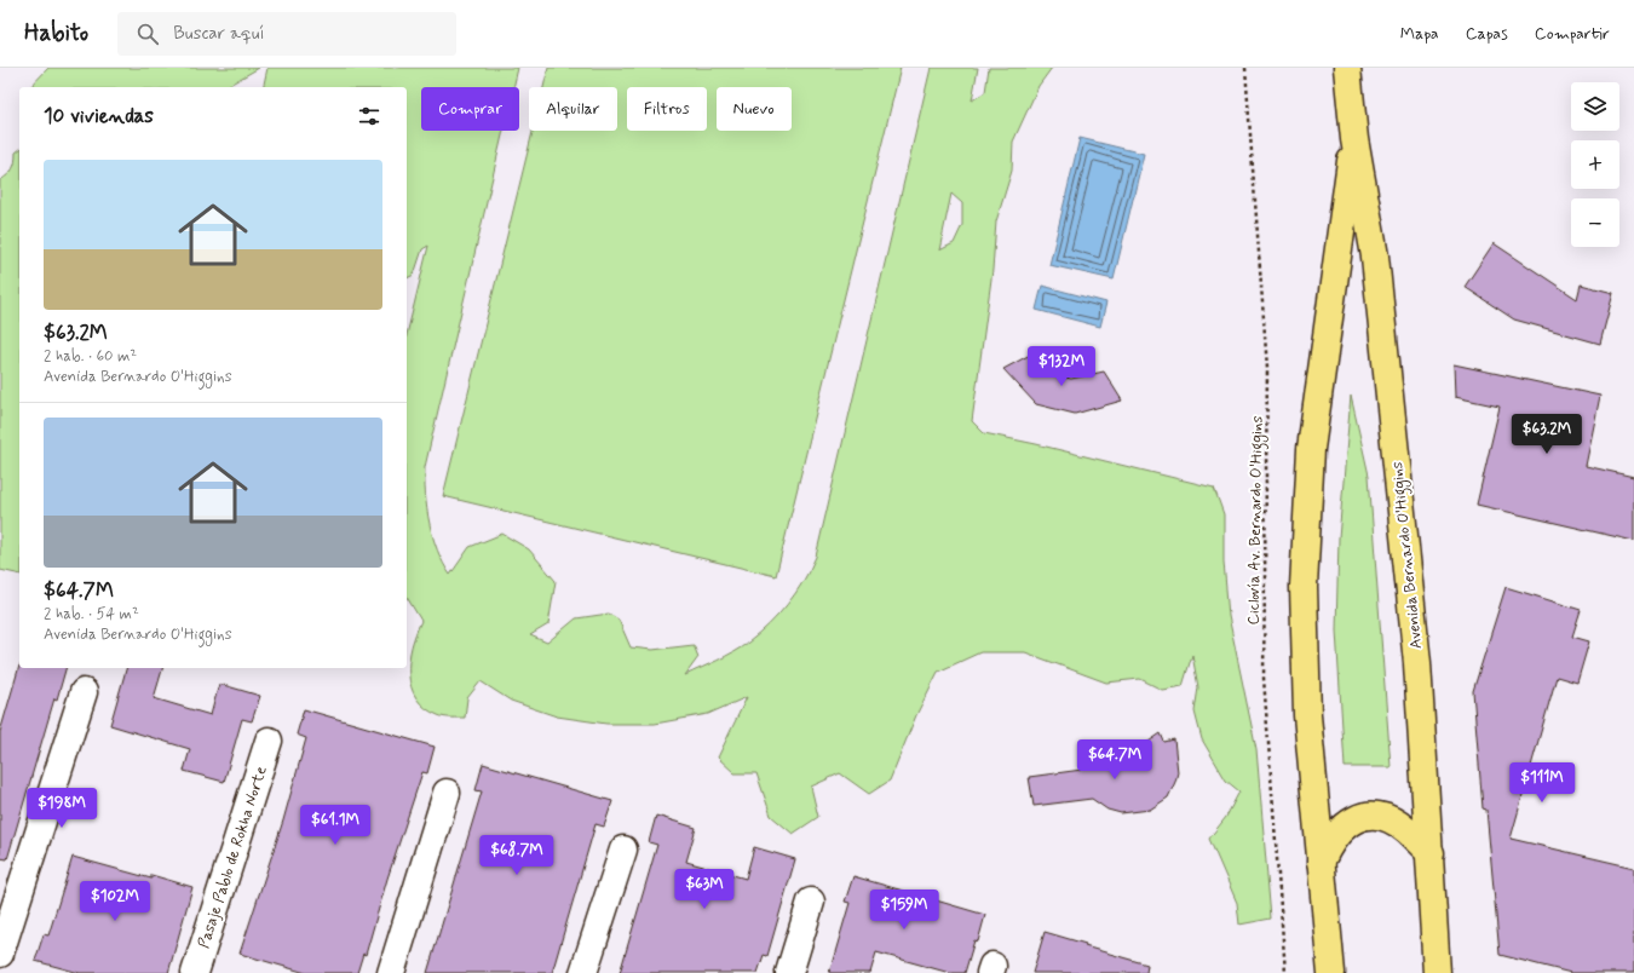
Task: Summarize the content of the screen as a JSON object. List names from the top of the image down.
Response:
{
  "streets": {
    "main road": ["Avenida Bernardo O'Higgins"],
    "street": ["Pasaje Pablo de Rokha Norte"],
    "path": ["Ciclovía Av. Bernardo O'Higgins"]
  },
  "page": {
    "header": "Habito",
    "search": "Buscar aquí",
    "nav": ["Mapa", "Capas", "Compartir"],
    "map_buttons": ["+", "−"],
    "chip": [
      "Comprar",
      "Alquilar",
      "Filtros",
      "Nuevo"
    ],
    "heading": "10 viviendas",
    "list": [
      {
        "name": "$63.2M",
        "note": "2 hab. · 60 m² · Avenida Bernardo O'Higgins"
      },
      {
        "name": "$64.7M",
        "note": "2 hab. · 54 m² · Avenida Bernardo O'Higgins"
      }
    ],
    "price": [
      "$132M",
      "$63.2M",
      "$64.7M",
      "$111M",
      "$198M",
      "$61.1M",
      "$68.7M",
      "$63M",
      "$102M",
      "$159M"
    ]
  }
}
